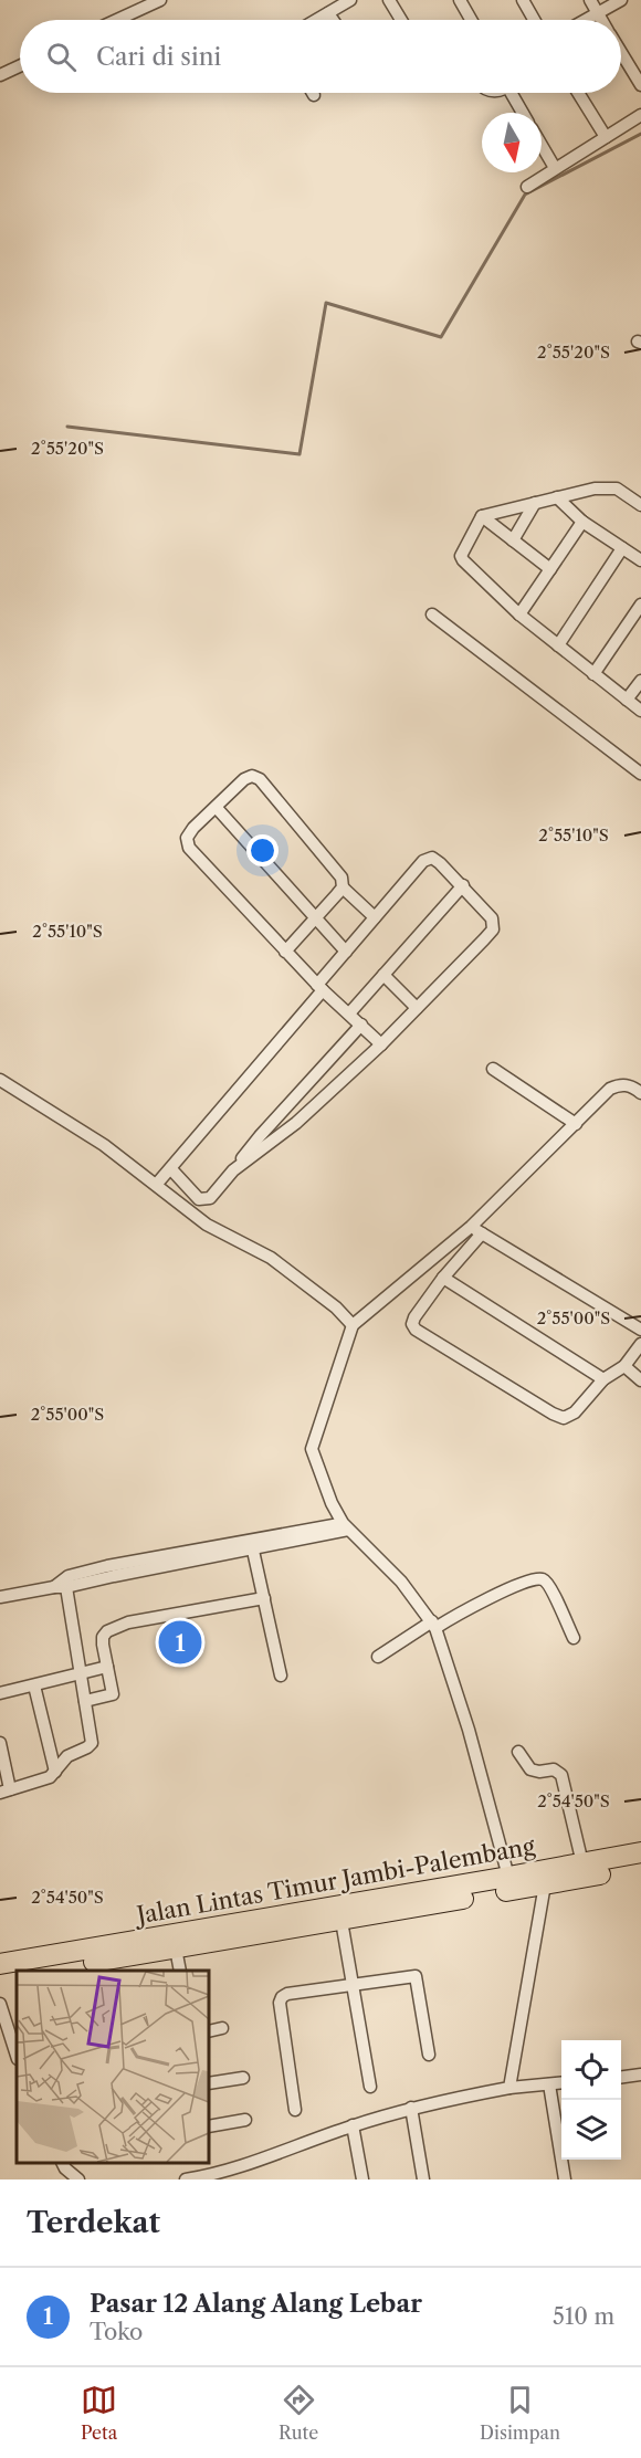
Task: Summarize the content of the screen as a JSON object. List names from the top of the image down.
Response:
{
  "streets": {
    "highway": ["Jalan Lintas Timur Jambi-Palembang"]
  },
  "north": "bottom",
  "page": {
    "search": "Cari di sini",
    "pins": "1",
    "heading": "Terdekat",
    "list": [
      {
        "mark": "1",
        "name": "Pasar 12 Alang Alang Lebar",
        "note": "Toko",
        "value": "510 m"
      }
    ],
    "nav": ["Peta", "Rute", "Disimpan"]
  },
  "coordinates": [
    "2°55'20\"S",
    "2°55'10\"S",
    "2°55'00\"S",
    "2°54'50\"S"
  ]
}
